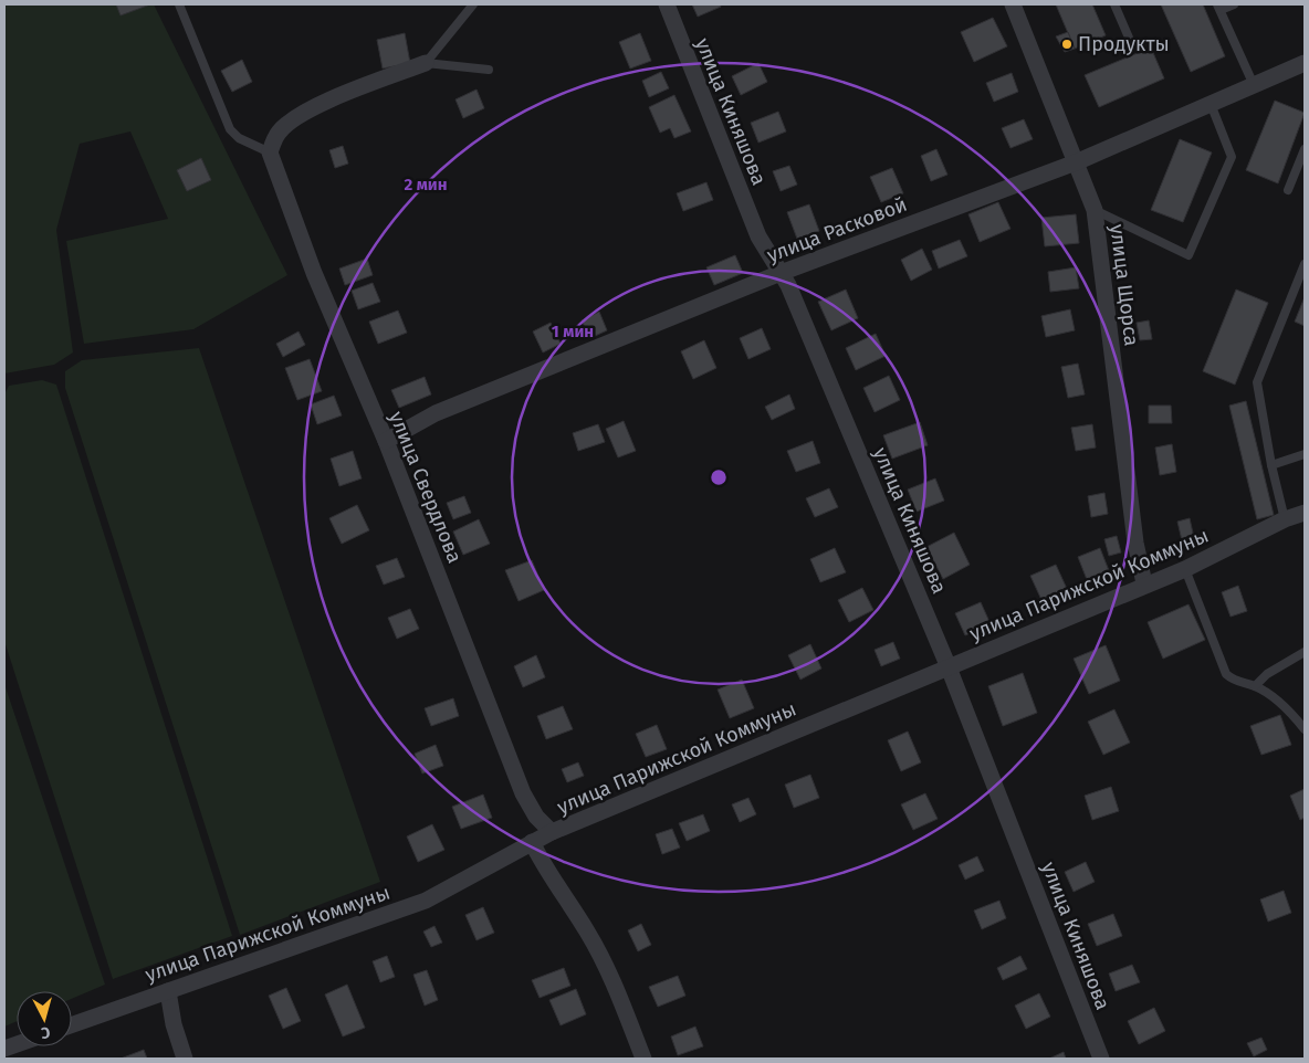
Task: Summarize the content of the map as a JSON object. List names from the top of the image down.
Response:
{
  "streets": {
    "street": [
      "улица Киняшова",
      "улица Расковой",
      "улица Щорса",
      "улица Свердлова",
      "улица Парижской Коммуны"
    ]
  },
  "crossings": [
    ["улица Киняшова", "улица Расковой"],
    ["улица Киняшова", "улица Парижской Коммуны"],
    ["улица Расковой", "улица Щорса"],
    ["улица Расковой", "улица Свердлова"],
    ["улица Щорса", "улица Парижской Коммуны"],
    ["улица Свердлова", "улица Парижской Коммуны"]
  ],
  "places": ["Продукты"],
  "north": "bottom",
  "rings": ["2 мин", "1 мин"]
}
